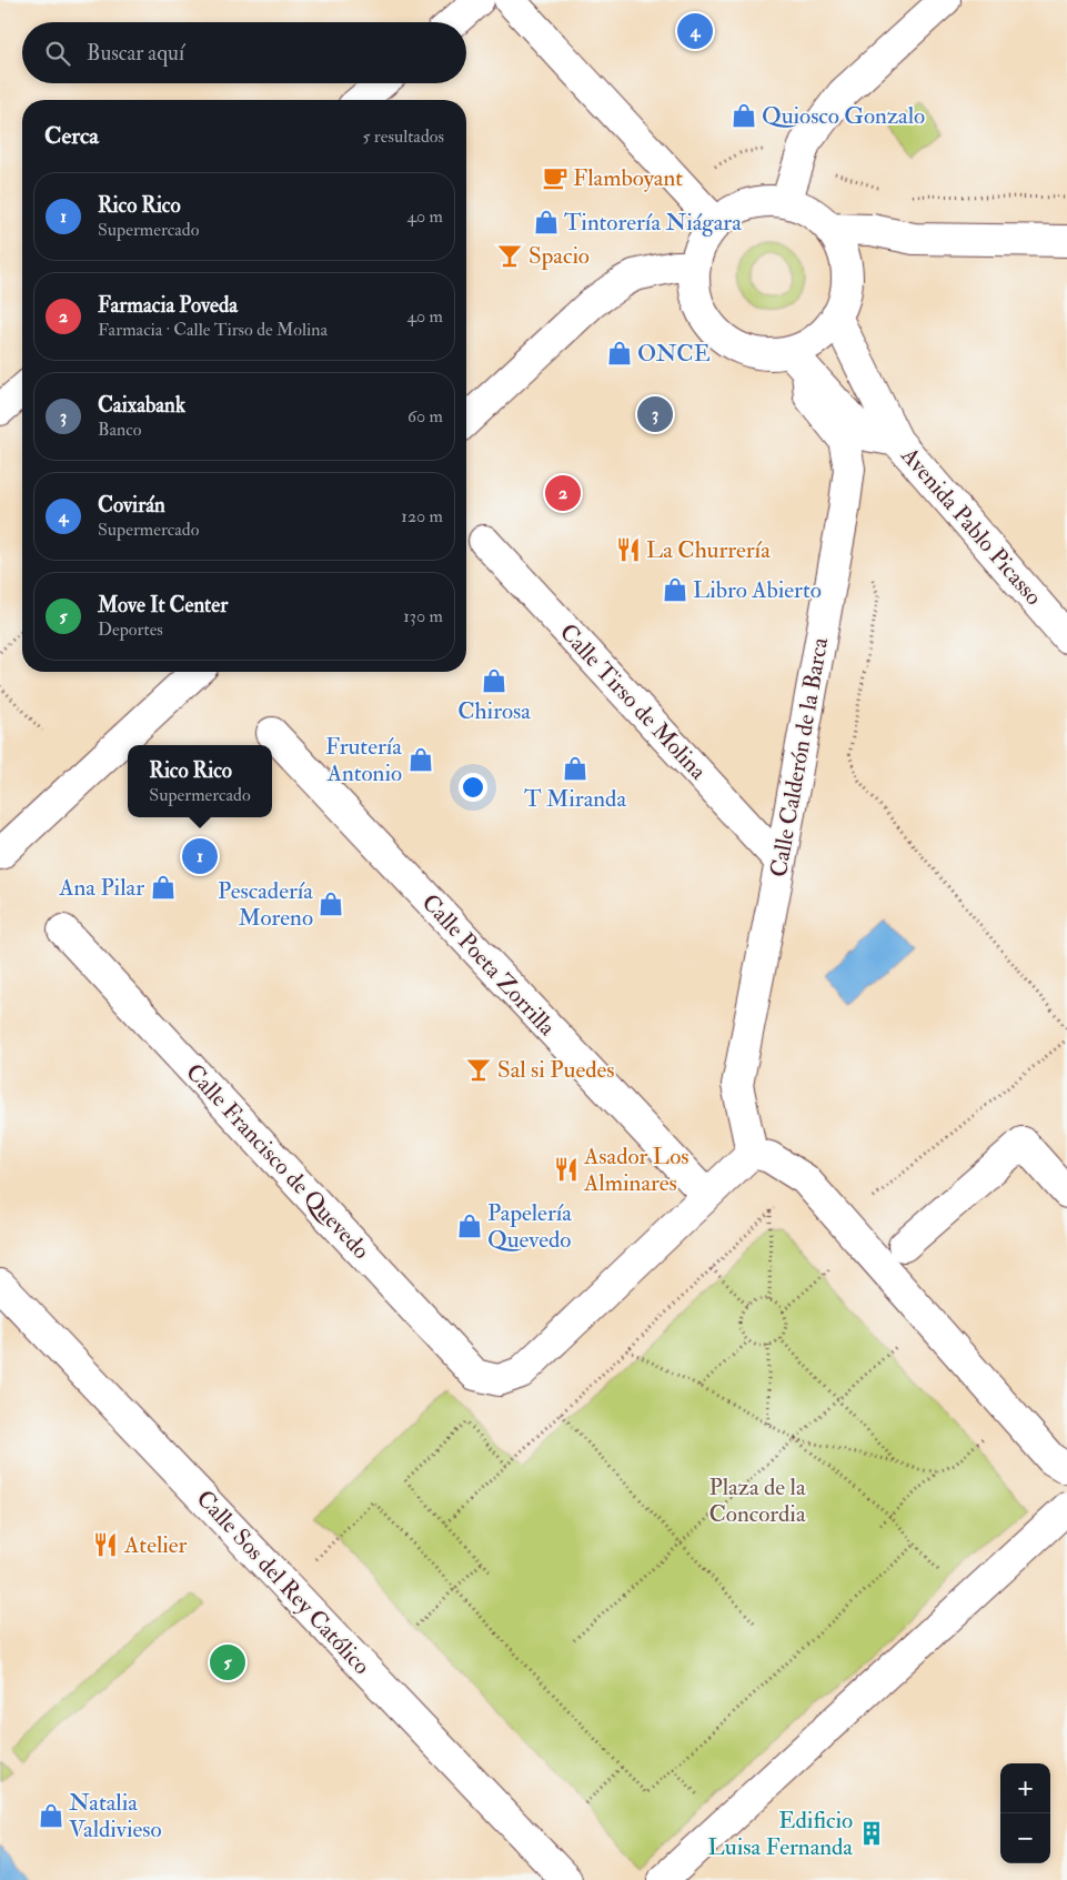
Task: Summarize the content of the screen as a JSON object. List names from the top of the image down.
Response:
{
  "streets": {
    "street": [
      "Avenida Pablo Picasso",
      "Calle Tirso de Molina",
      "Calle Calderón de la Barca",
      "Calle Poeta Zorrilla",
      "Calle Francisco de Quevedo",
      "Calle Sos del Rey Católico"
    ]
  },
  "crossings": [
    ["Avenida Pablo Picasso", "Calle Calderón de la Barca"],
    ["Calle Tirso de Molina", "Calle Calderón de la Barca"],
    ["Calle Poeta Zorrilla", "Calle Francisco de Quevedo"]
  ],
  "parks": ["Plaza de la Concordia"],
  "places": {
    "shop": [
      "Quiosco Gonzalo",
      "Tintorería Niágara",
      "ONCE",
      "Libro Abierto",
      "Chirosa",
      "Frutería Antonio",
      "T Miranda",
      "Ana Pilar",
      "Pescadería Moreno",
      "Papelería Quevedo",
      "Natalia Valdivieso"
    ],
    "cafe": ["Flamboyant"],
    "bar": ["Spacio", "Sal si Puedes"],
    "restaurant": ["La Churrería", "Asador Los Alminares", "Atelier"],
    "building": ["Edificio Luisa Fernanda"]
  },
  "page": {
    "pins": [
      "4",
      "3",
      "2",
      "1",
      "5"
    ],
    "search": "Buscar aquí",
    "heading": ["Cerca", "5 resultados"],
    "list": [
      {
        "mark": "1",
        "name": "Rico Rico",
        "note": "Supermercado",
        "value": "40 m"
      },
      {
        "mark": "2",
        "name": "Farmacia Poveda",
        "note": "Farmacia · Calle Tirso de Molina",
        "value": "40 m"
      },
      {
        "mark": "3",
        "name": "Caixabank",
        "note": "Banco",
        "value": "60 m"
      },
      {
        "mark": "4",
        "name": "Covirán",
        "note": "Supermercado",
        "value": "120 m"
      },
      {
        "mark": "5",
        "name": "Move It Center",
        "note": "Deportes",
        "value": "130 m"
      }
    ],
    "popup": ["Rico Rico", "Supermercado"],
    "map_buttons": ["+", "−"]
  }
}
